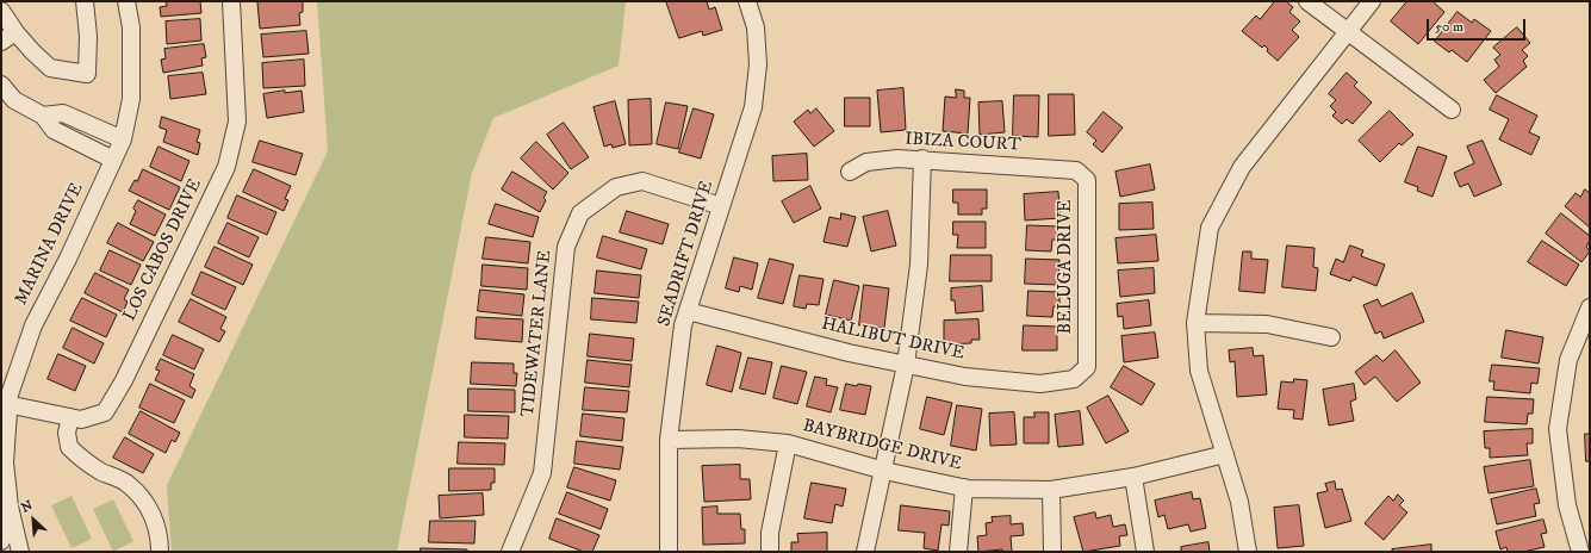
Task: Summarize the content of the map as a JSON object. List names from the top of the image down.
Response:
{
  "streets": {
    "street": [
      "IBIZA COURT",
      "MARINA DRIVE",
      "LOS CABOS DRIVE",
      "SEADRIFT DRIVE",
      "BELUGA DRIVE",
      "TIDEWATER LANE",
      "HALIBUT DRIVE",
      "BAYBRIDGE DRIVE"
    ]
  },
  "crossings": [
    ["IBIZA COURT", "BELUGA DRIVE"],
    ["MARINA DRIVE", "LOS CABOS DRIVE"],
    ["SEADRIFT DRIVE", "TIDEWATER LANE"],
    ["SEADRIFT DRIVE", "HALIBUT DRIVE"],
    ["SEADRIFT DRIVE", "BAYBRIDGE DRIVE"],
    ["BELUGA DRIVE", "HALIBUT DRIVE"]
  ],
  "scale_bar": "50 m",
  "north": "top left"
}
